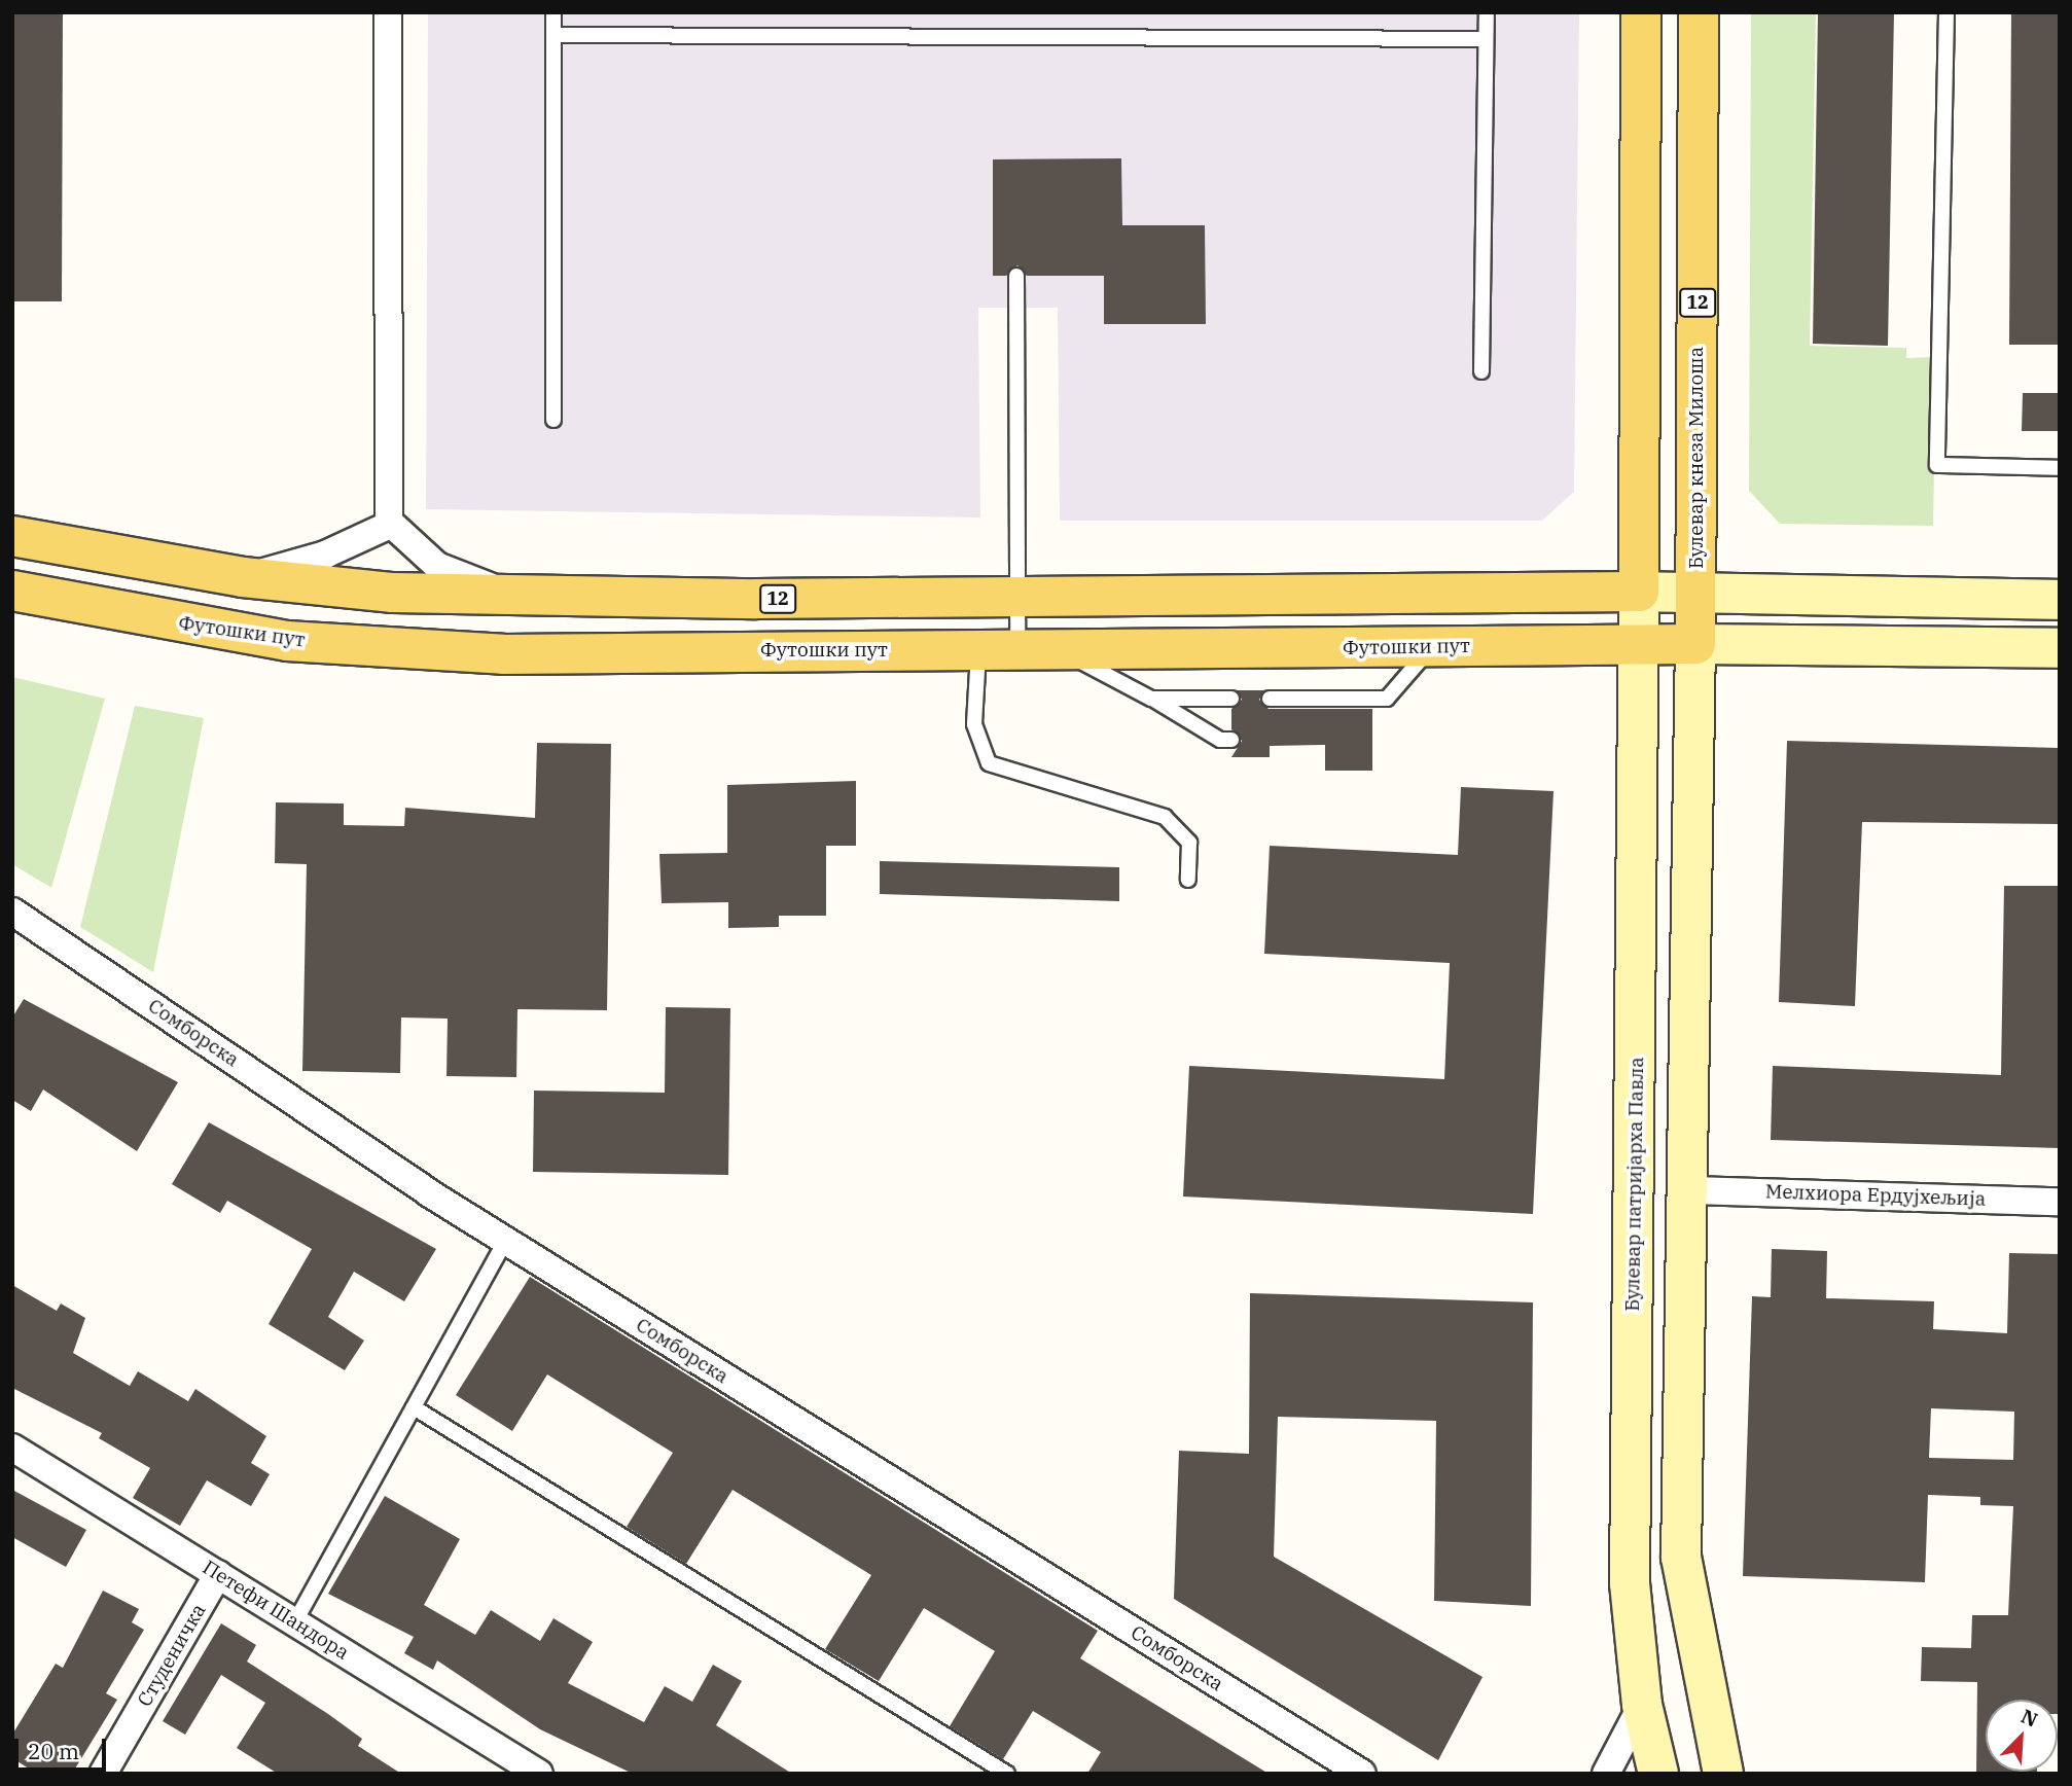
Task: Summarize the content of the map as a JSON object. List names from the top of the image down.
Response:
{
  "streets": {
    "main road": [
      "12",
      "Булевар кнеза Милоша",
      "Футошки пут",
      "Булевар патријарха Павла"
    ],
    "street": [
      "Сомборска",
      "Мелхиора Ердујхељија",
      "Петефи Шандора",
      "Студеничка"
    ]
  },
  "crossings": [
    ["12", "Булевар патријарха Павла"],
    ["Булевар кнеза Милоша", "Футошки пут"],
    ["Футошки пут", "Булевар патријарха Павла"],
    ["Петефи Шандора", "Студеничка"]
  ],
  "scale_bar": "20 m",
  "north": "top right"
}
